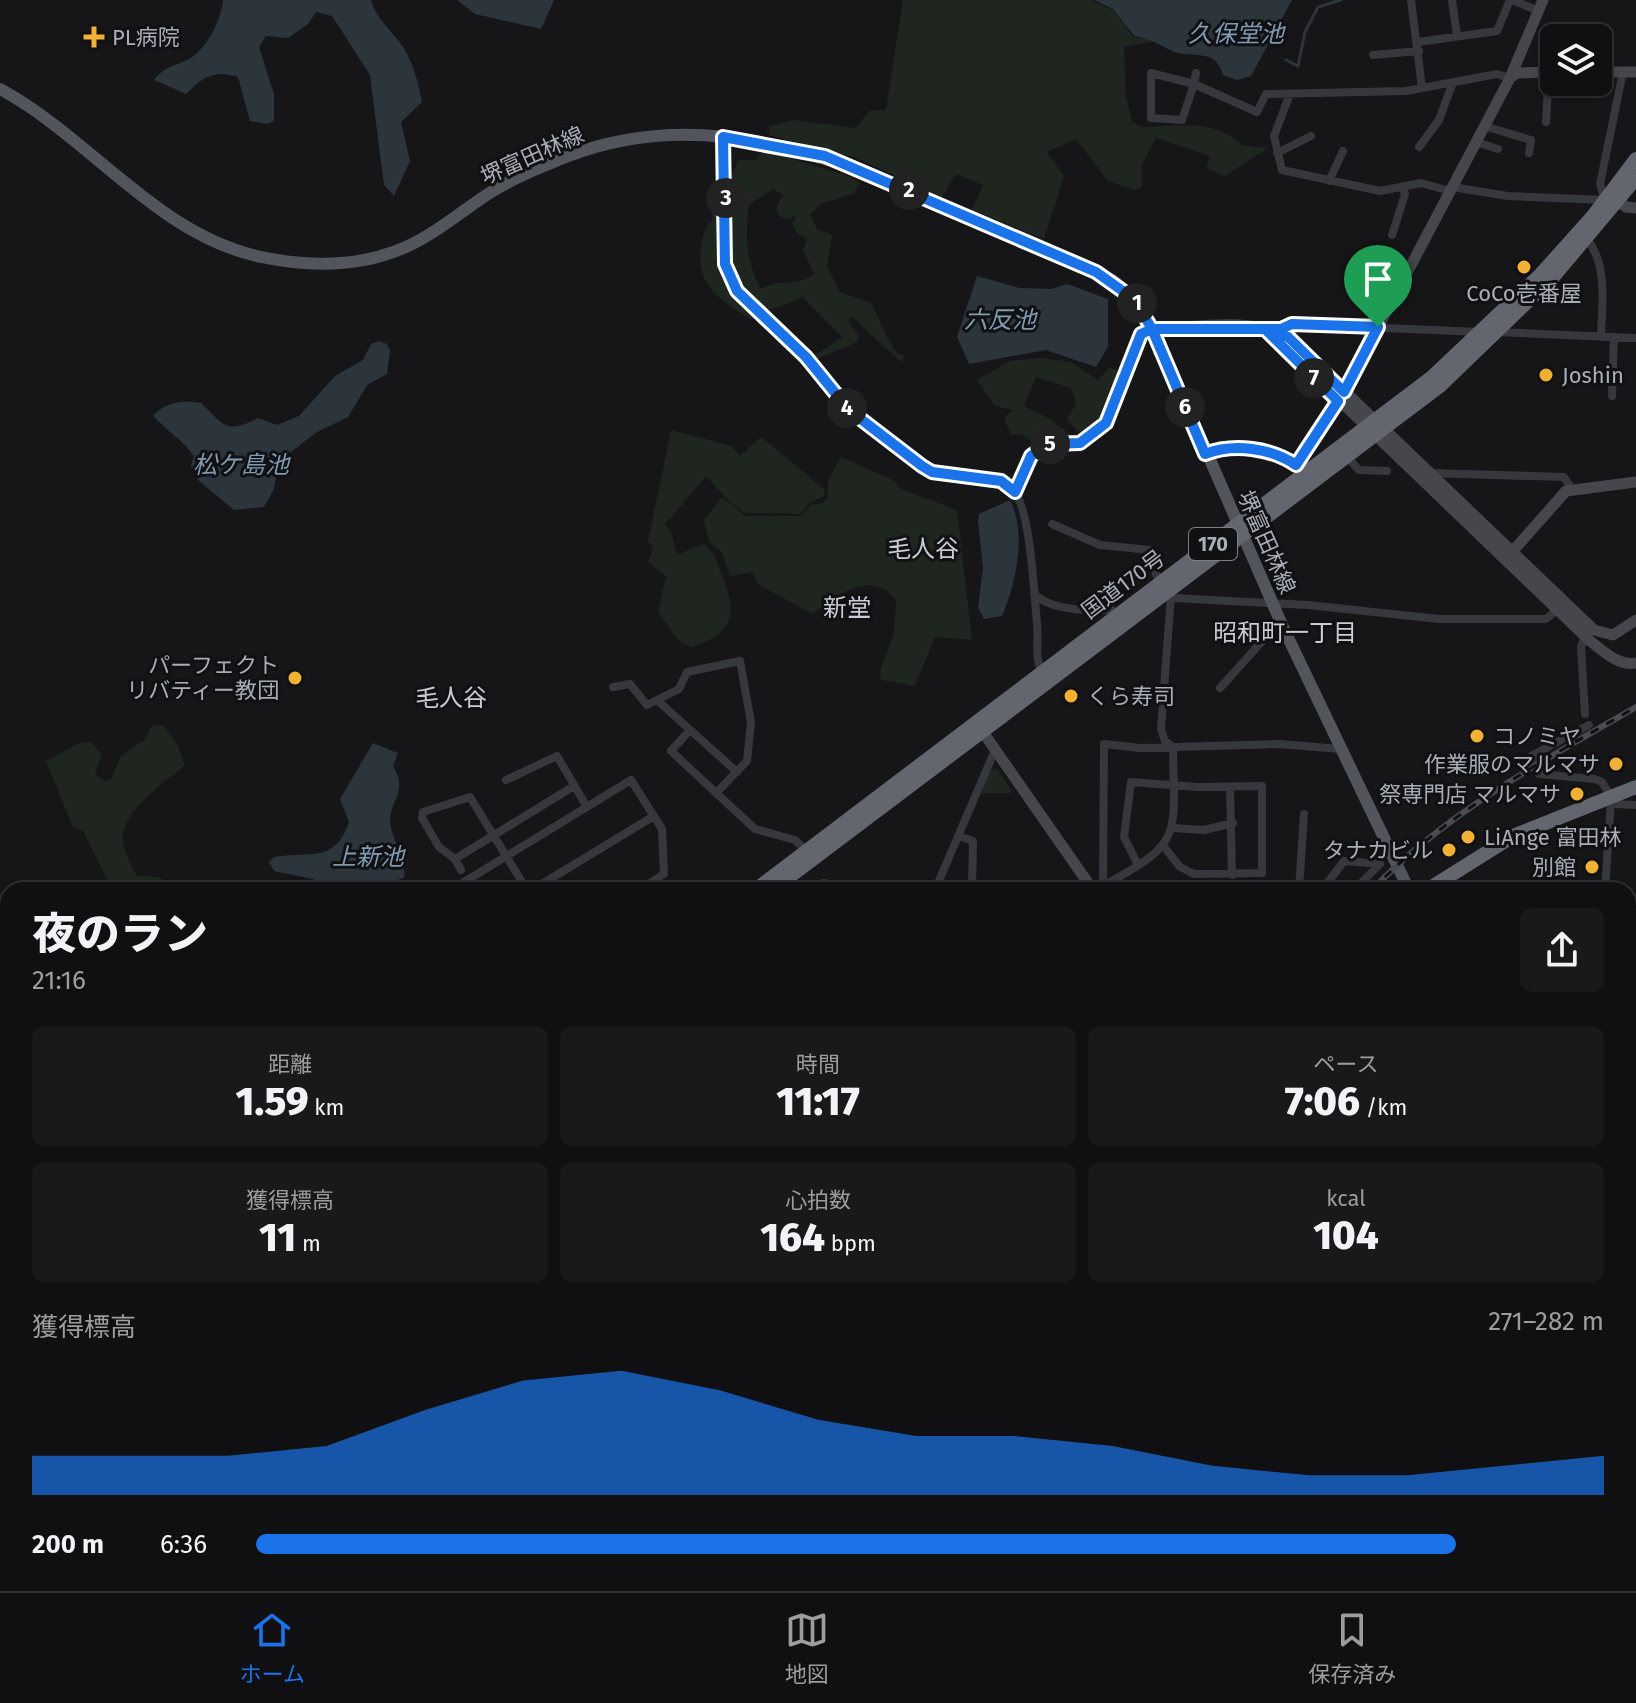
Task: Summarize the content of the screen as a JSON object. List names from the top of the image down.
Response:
{
  "streets": {
    "highway": ["170", "国道170号"],
    "main road": ["堺富田林線"]
  },
  "crossings": [
    ["堺富田林線", "国道170号"]
  ],
  "districts": [
    "毛人谷",
    "新堂",
    "昭和町一丁目",
    "毛人谷"
  ],
  "water": [
    "久保堂池",
    "六反池",
    "松ケ島池",
    "上新池"
  ],
  "places": {
    "health": ["PL病院"],
    "other": [
      "CoCo壱番屋",
      "Joshin",
      "パーフェクト リバティー教団",
      "くら寿司",
      "コノミヤ",
      "作業服のマルマサ",
      "祭専門店 マルマサ",
      "LiAnge 富田林",
      "タナカビル",
      "別館"
    ]
  },
  "page": {
    "pins": [
      "2",
      "3",
      "1",
      "7",
      "6",
      "4",
      "5"
    ],
    "heading": ["夜のラン", "21:16"],
    "stats": [
      ["距離", "1.59 km"],
      ["時間", "11:17"],
      ["ペース", "7:06 /km"],
      ["獲得標高", "11 m"],
      ["心拍数", "164 bpm"],
      ["kcal", "104"]
    ],
    "chart": ["獲得標高", "271–282 m"],
    "list": [
      {
        "name": "200 m",
        "note": "6:36"
      }
    ],
    "tabs": ["ホーム", "地図", "保存済み"]
  }
}
